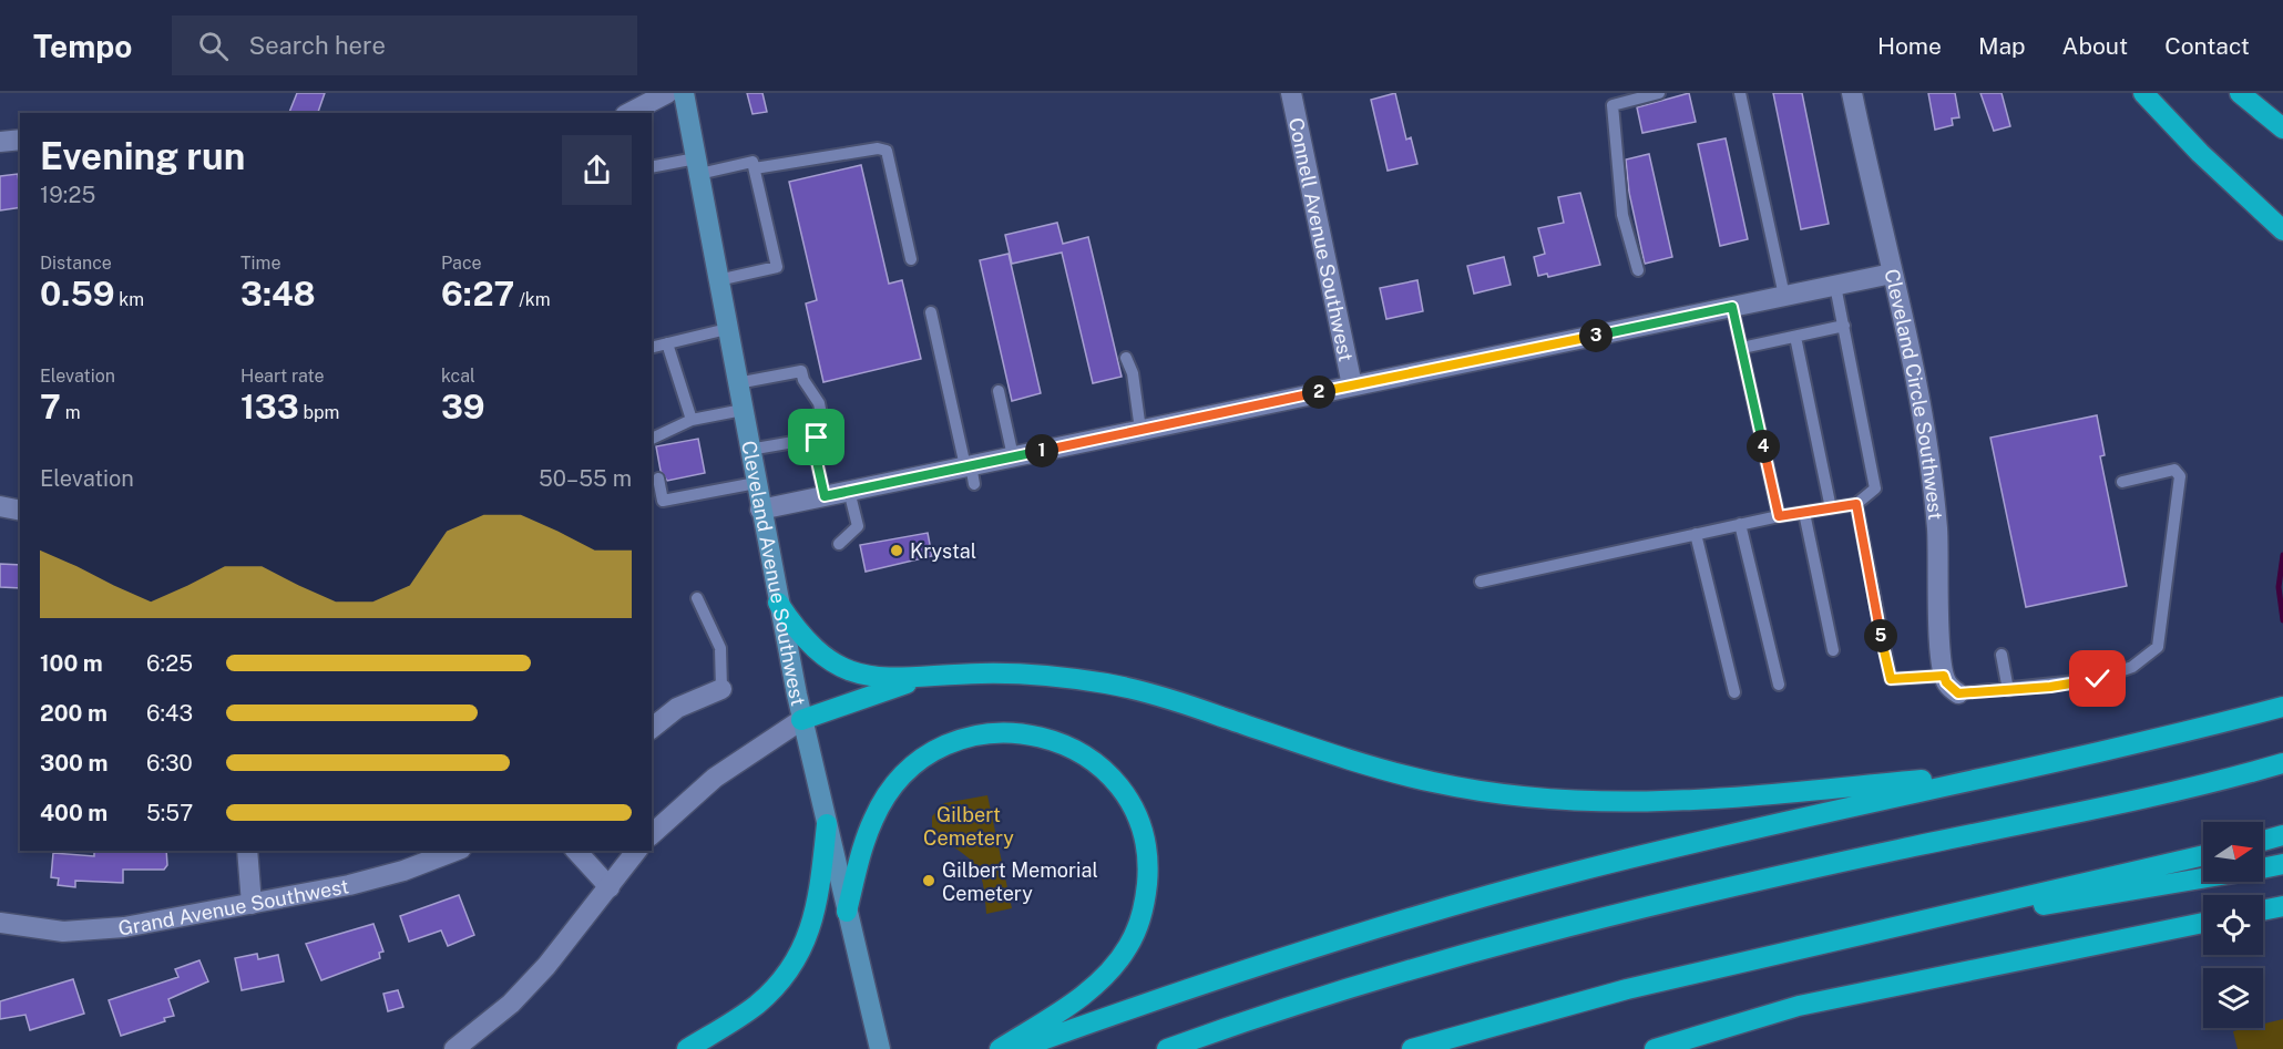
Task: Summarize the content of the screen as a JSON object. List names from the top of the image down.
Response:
{
  "streets": {
    "main road": ["Cleveland Avenue Southwest"],
    "street": ["Connell Avenue Southwest", "Cleveland Circle Southwest", "Grand Avenue Southwest"]
  },
  "parks": ["Gilbert Cemetery"],
  "places": ["Krystal", "Gilbert Memorial Cemetery"],
  "north": "right",
  "page": {
    "header": "Tempo",
    "search": "Search here",
    "nav": [
      "Home",
      "Map",
      "About",
      "Contact"
    ],
    "heading": ["Evening run", "19:25"],
    "stats": [
      ["Distance", "0.59 km"],
      ["Time", "3:48"],
      ["Pace", "6:27 /km"],
      ["Elevation", "7 m"],
      ["Heart rate", "133 bpm"],
      ["kcal", "39"]
    ],
    "pins": [
      "3",
      "2",
      "4",
      "1",
      "5"
    ],
    "chart": ["Elevation", "50–55 m"],
    "list": [
      {
        "name": "100 m",
        "note": "6:25"
      },
      {
        "name": "200 m",
        "note": "6:43"
      },
      {
        "name": "300 m",
        "note": "6:30"
      },
      {
        "name": "400 m",
        "note": "5:57"
      }
    ]
  }
}
